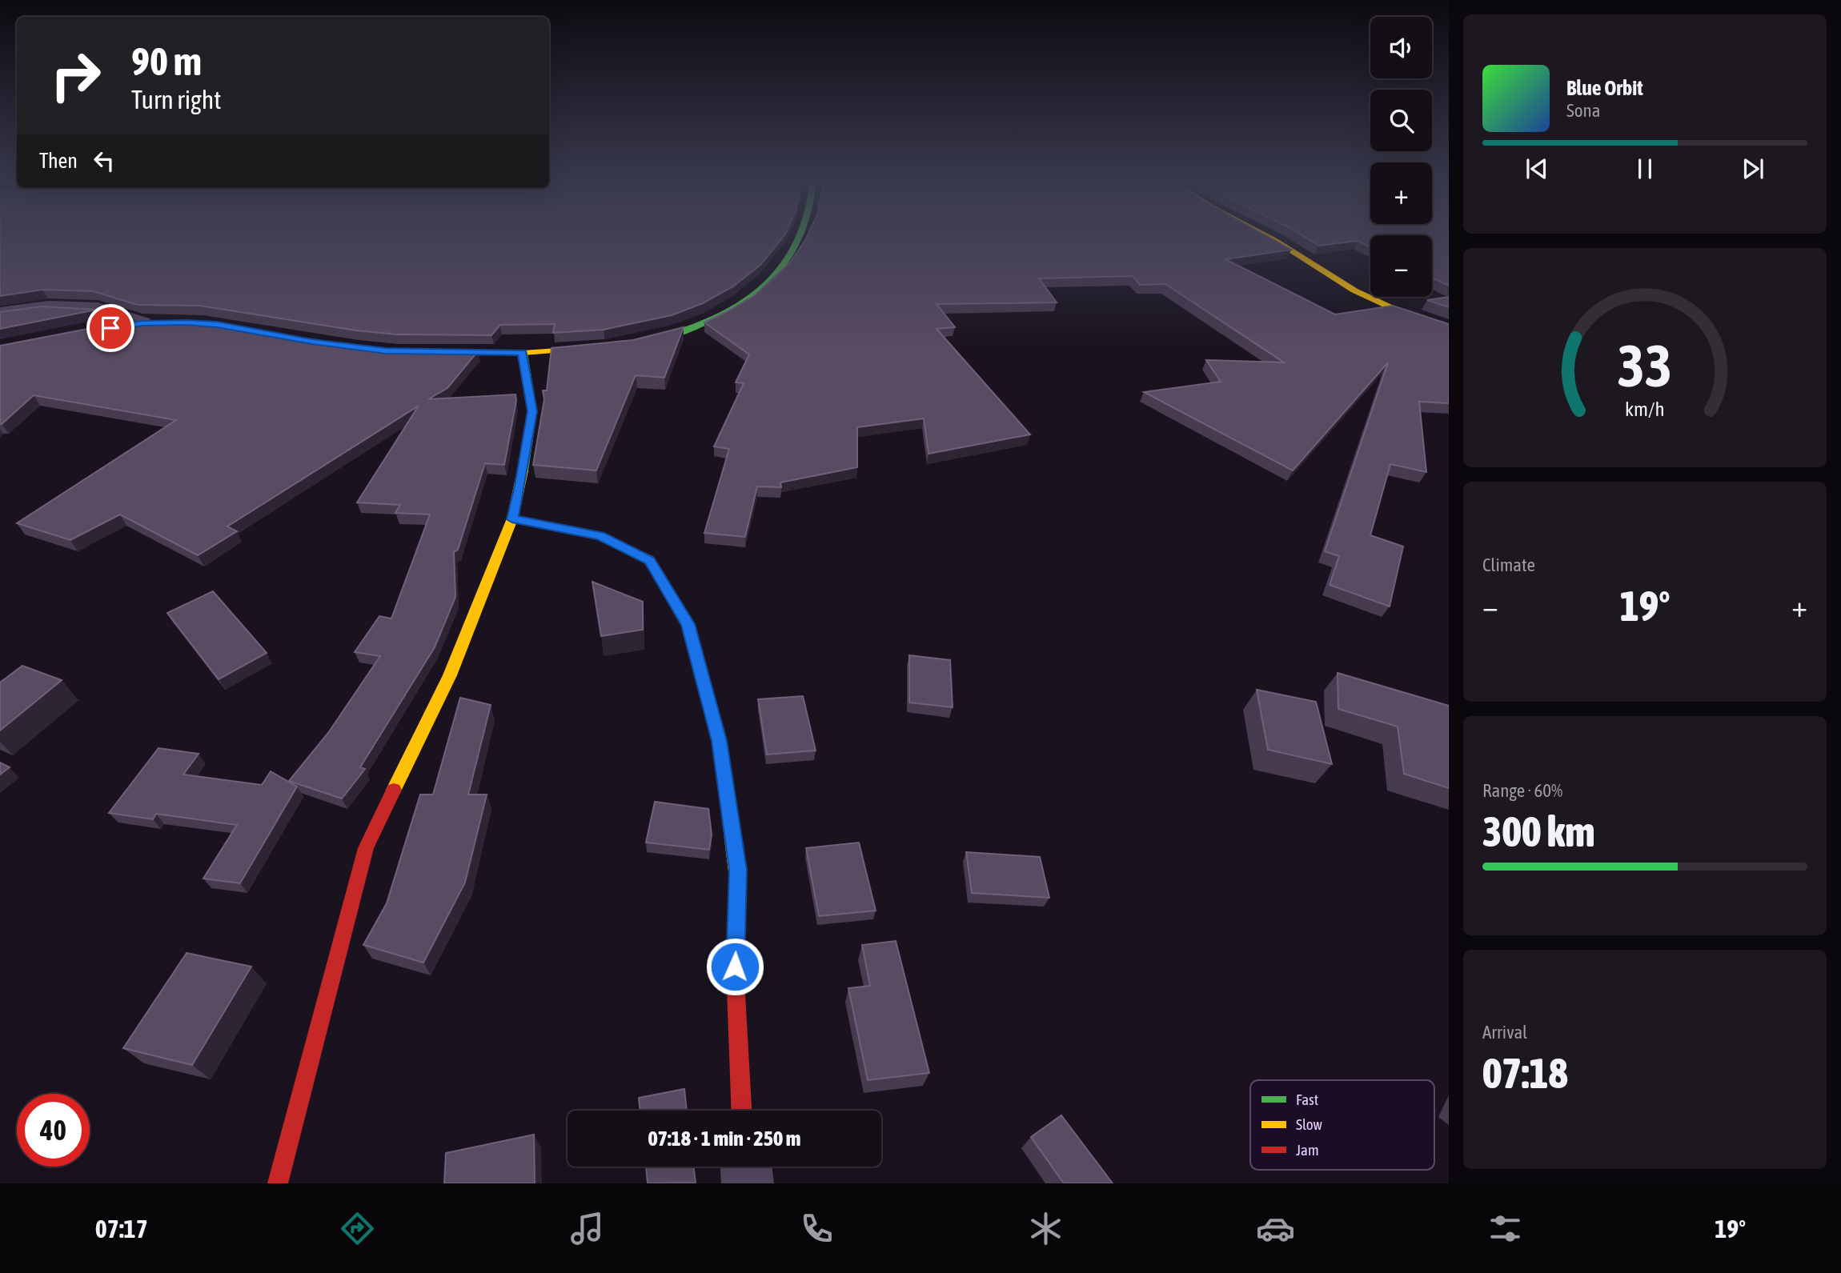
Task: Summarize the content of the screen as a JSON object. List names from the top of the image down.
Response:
{
  "legend": ["Fast", "Slow", "Jam"],
  "page": {
    "map_buttons": ["+", "−"],
    "turn": ["90 m", "Turn right"],
    "song": ["Blue Orbit", "Sona"],
    "then": "Then",
    "tile": [
      "Climate",
      ["Range · 60%", "300 km"],
      ["Arrival", "07:18"]
    ],
    "heat": ["−", "19°", "+"],
    "limit": "40",
    "trip": "07:18 · 1 min · 250 m",
    "tabs": ["07:17", "19°"],
    "gauge": ["33", "km/h"]
  }
}
